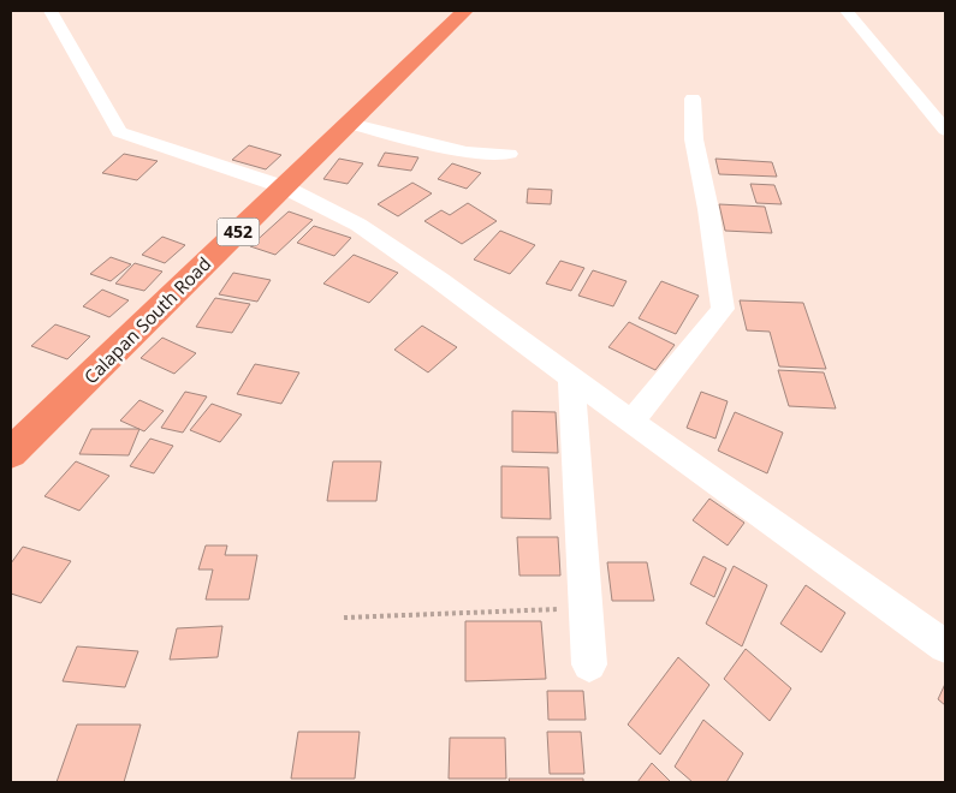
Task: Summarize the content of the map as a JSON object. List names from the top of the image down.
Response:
{
  "streets": {
    "highway": ["452", "Calapan South Road"]
  }
}
